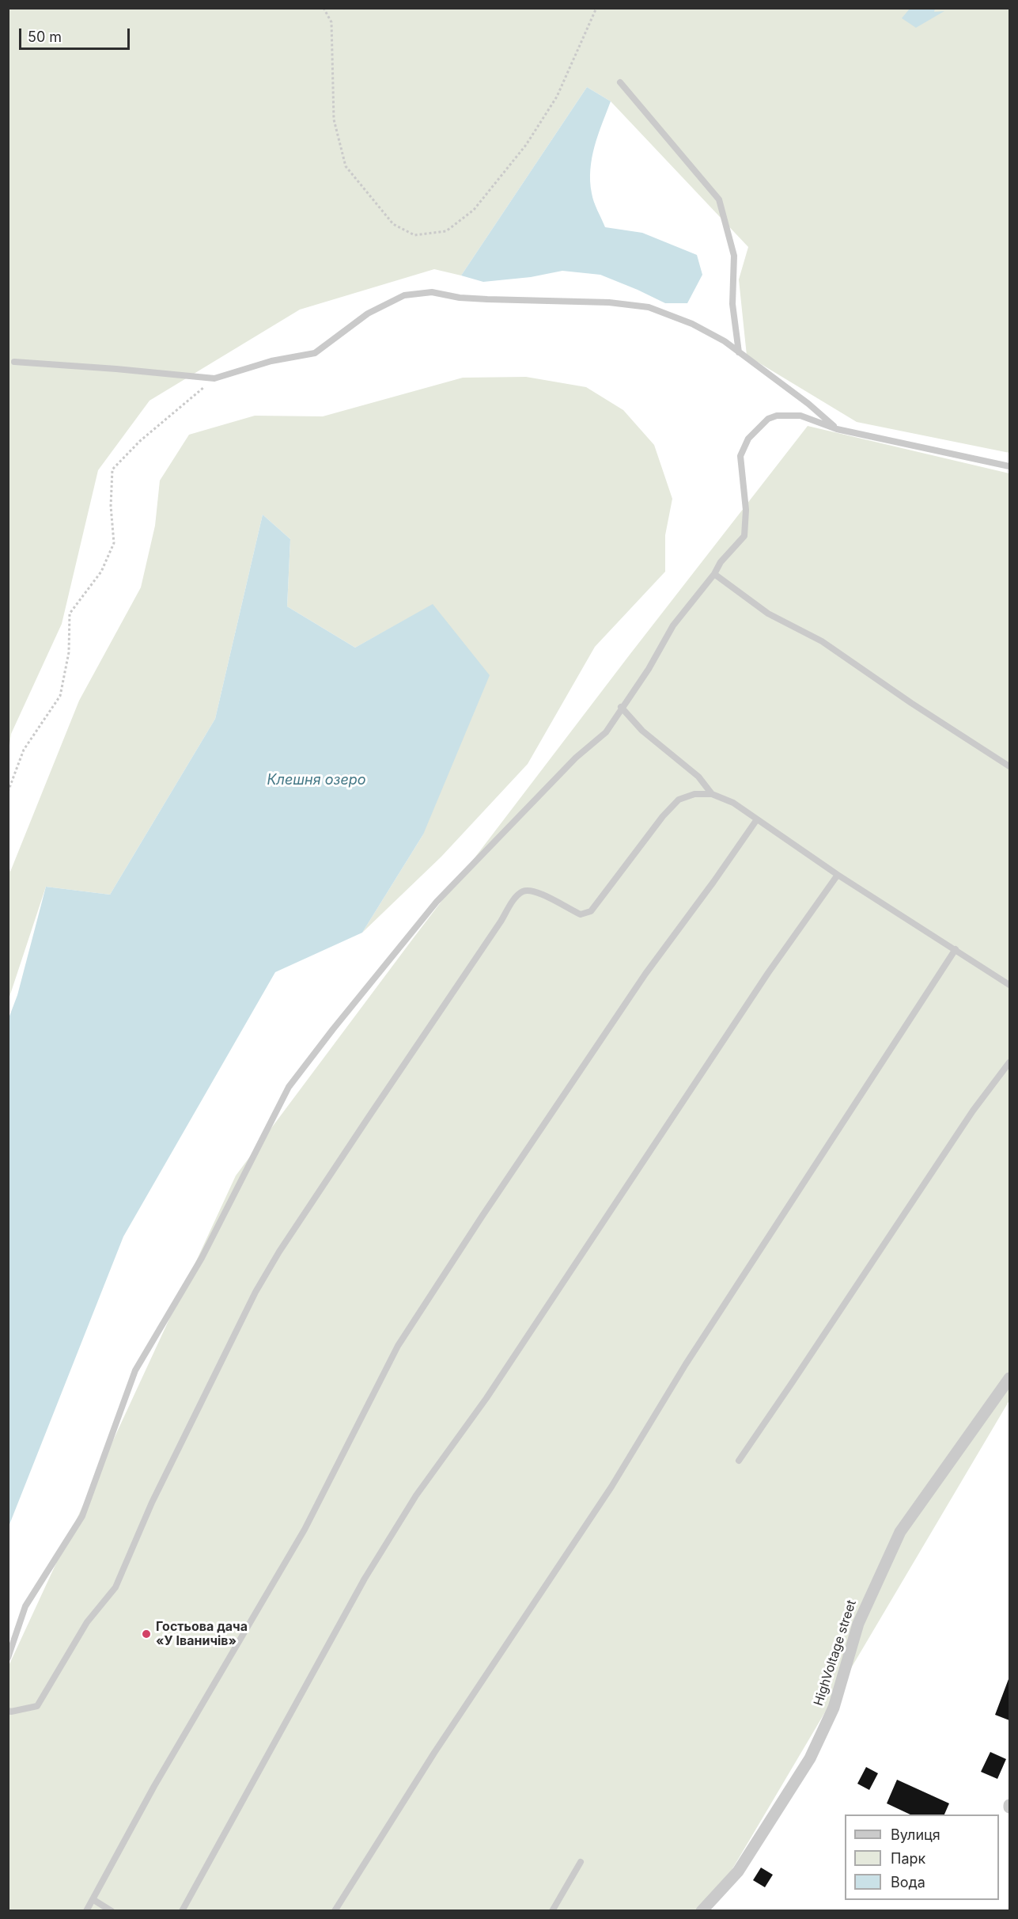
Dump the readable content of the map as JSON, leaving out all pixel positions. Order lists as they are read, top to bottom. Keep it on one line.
{"streets":{"street":["HighVoltage street"]},"water":["Клешня озеро"],"places":["Гостьова дача «У Іваничів»"],"legend":["Вулиця","Парк","Вода"],"scale_bar":"50 m"}
